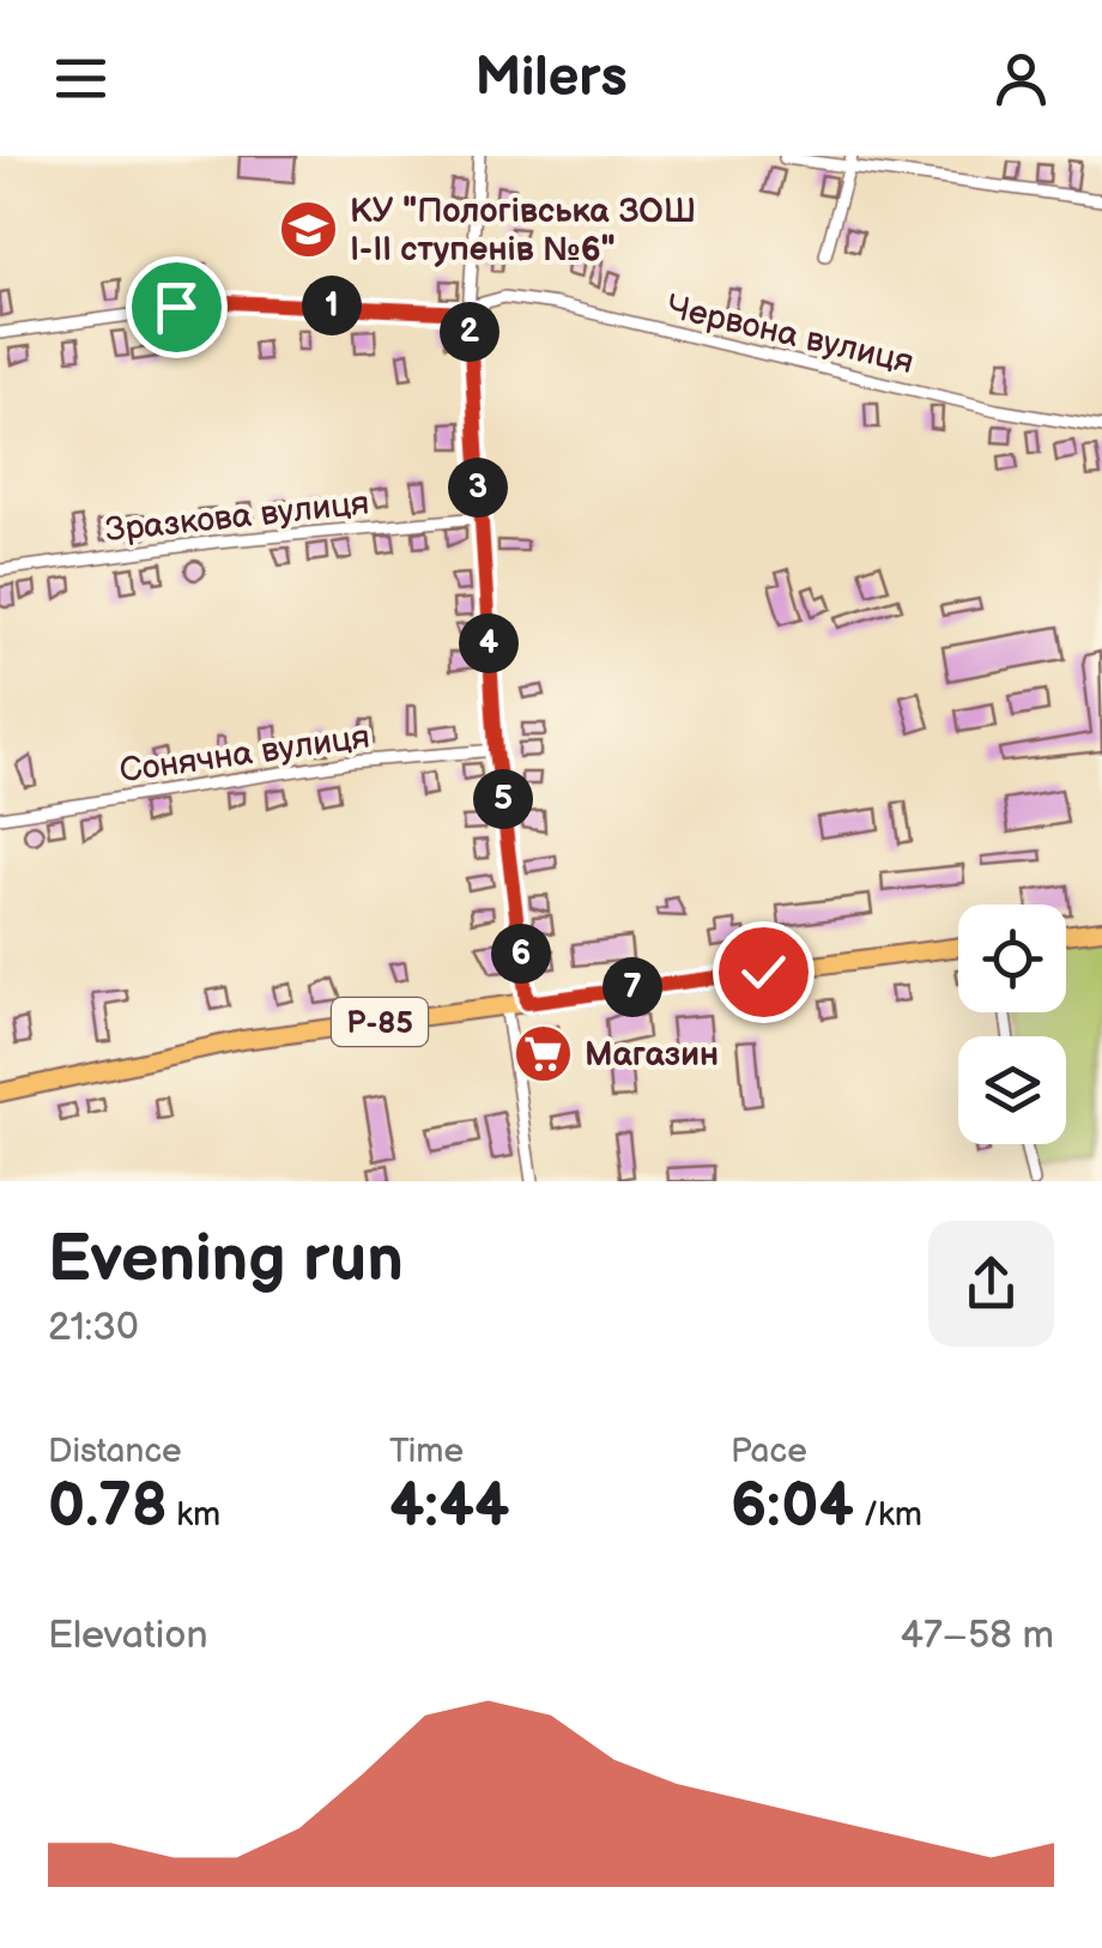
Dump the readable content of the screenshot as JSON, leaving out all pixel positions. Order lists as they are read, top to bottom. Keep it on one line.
{"streets":{"main road":["Р-85"],"street":["Червона вулиця","Зразкова вулиця","Сонячна вулиця"]},"places":{"school or university":["КУ \"Пологівська ЗОШ І-ІІ ступенів №6\""],"supermarket":["Магазин"]},"page":{"header":"Milers","pins":["1","2","3","4","5","6","7"],"heading":["Evening run","21:30"],"stats":[["Distance","0.78 km"],["Time","4:44"],["Pace","6:04 /km"]],"chart":["Elevation","47–58 m"]}}
